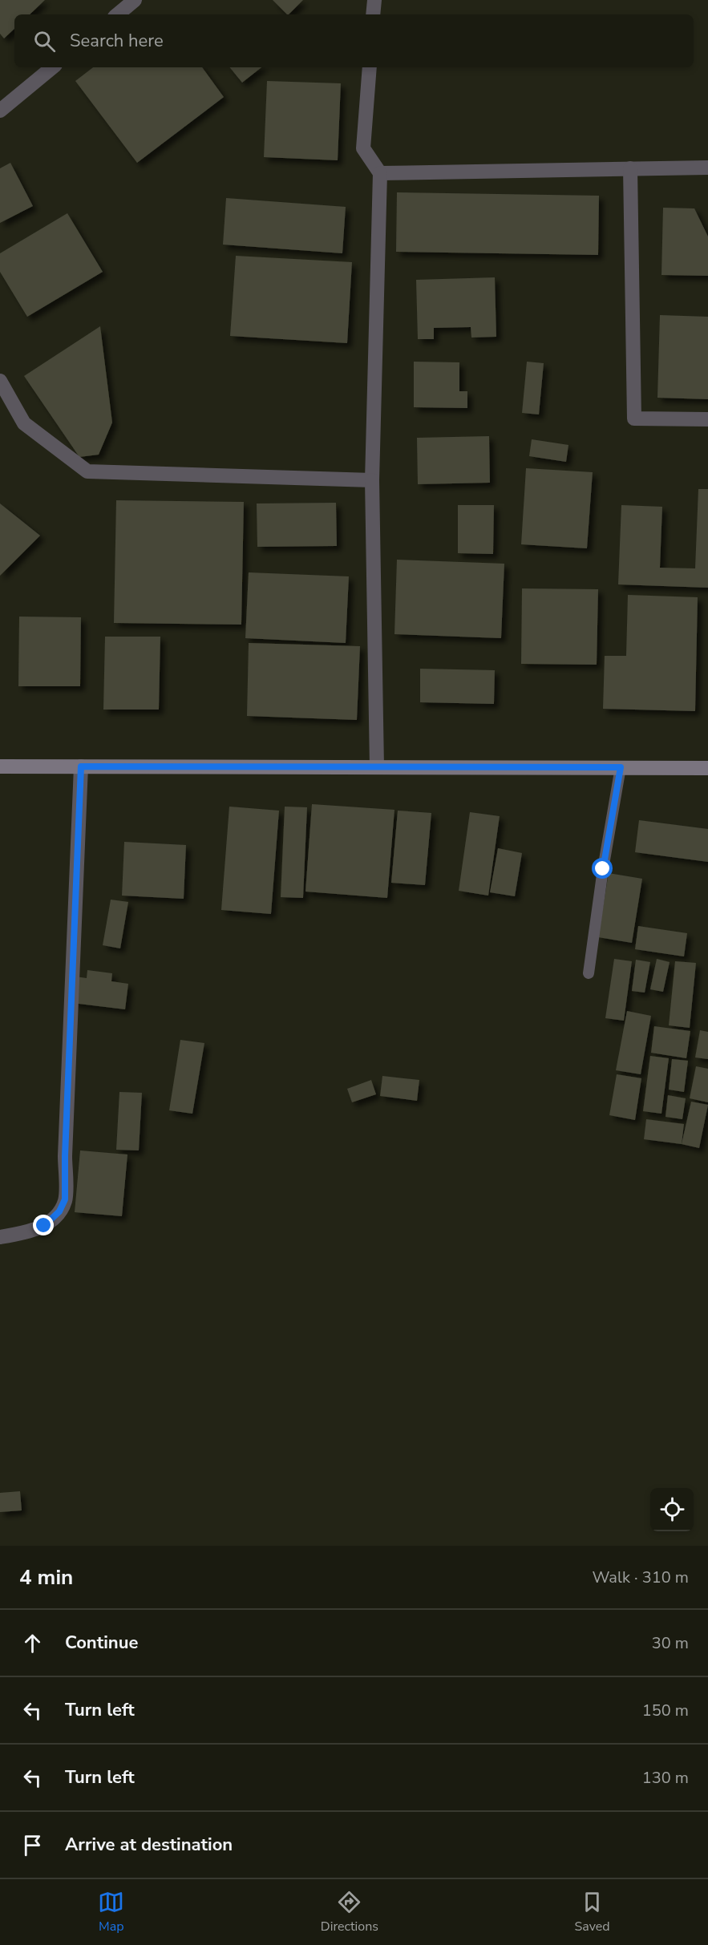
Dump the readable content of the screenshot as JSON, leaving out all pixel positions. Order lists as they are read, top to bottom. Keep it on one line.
{"page":{"search":"Search here","heading":["4 min","Walk · 310 m"],"list":[["Continue","30 m"],["Turn left","150 m"],["Turn left","130 m"],"Arrive at destination"],"nav":["Map","Directions","Saved"]}}
